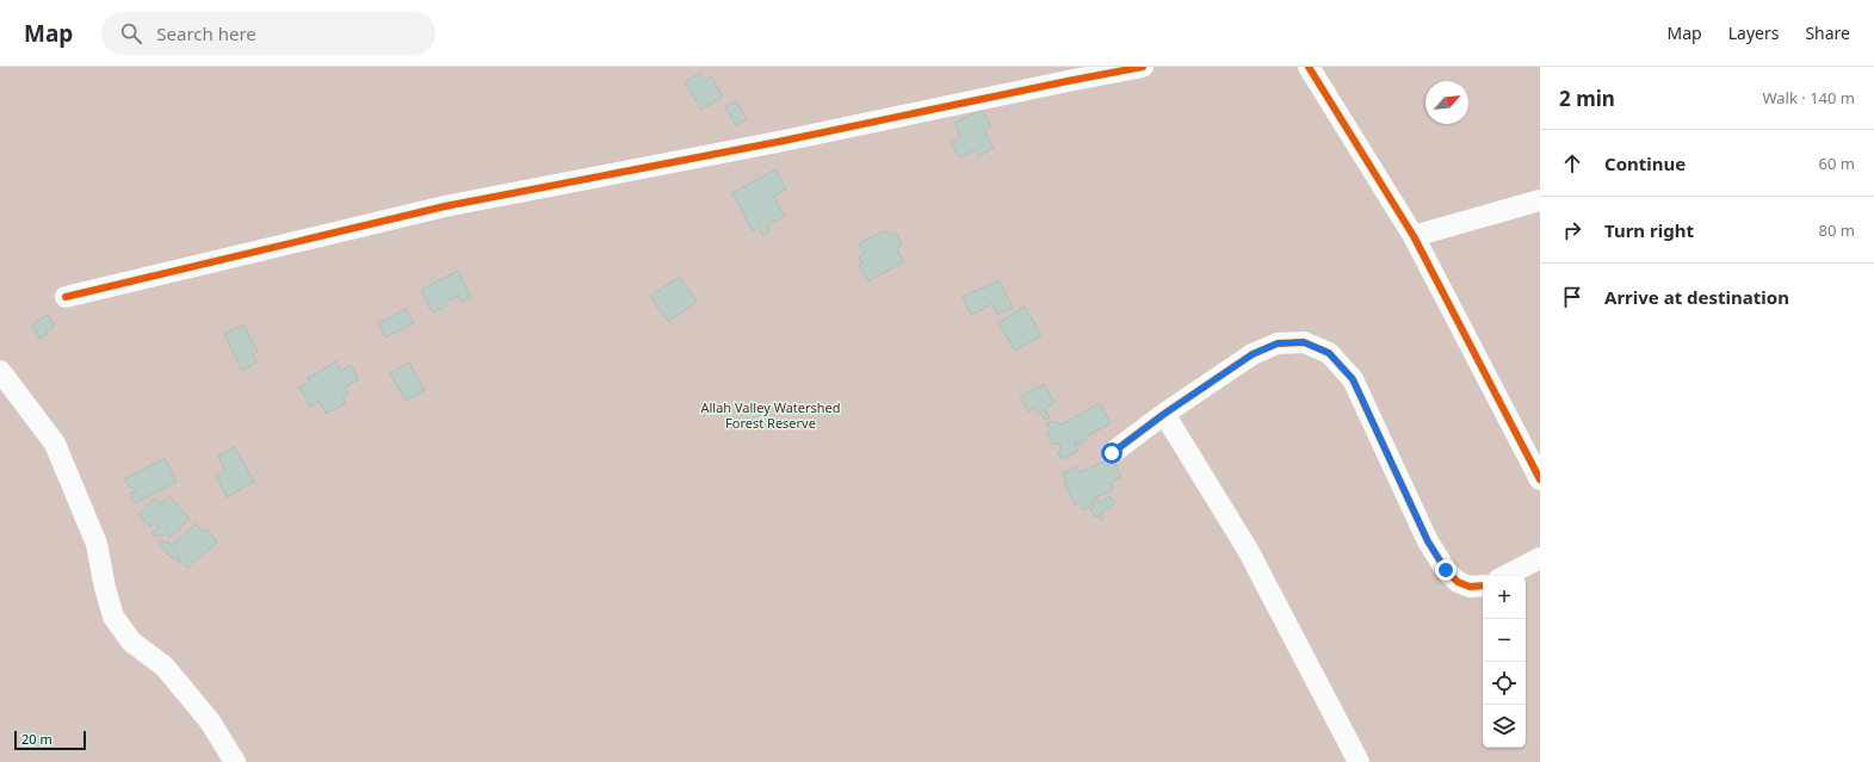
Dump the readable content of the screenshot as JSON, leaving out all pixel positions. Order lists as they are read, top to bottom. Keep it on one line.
{"parks":["Allah Valley Watershed Forest Reserve"],"scale_bar":"20 m","north":"top right","page":{"header":"Map","search":"Search here","nav":["Map","Layers","Share"],"heading":["2 min","Walk · 140 m"],"list":[["Continue","60 m"],["Turn right","80 m"],"Arrive at destination"],"map_buttons":["+","−"],"scale":"20 m"}}
